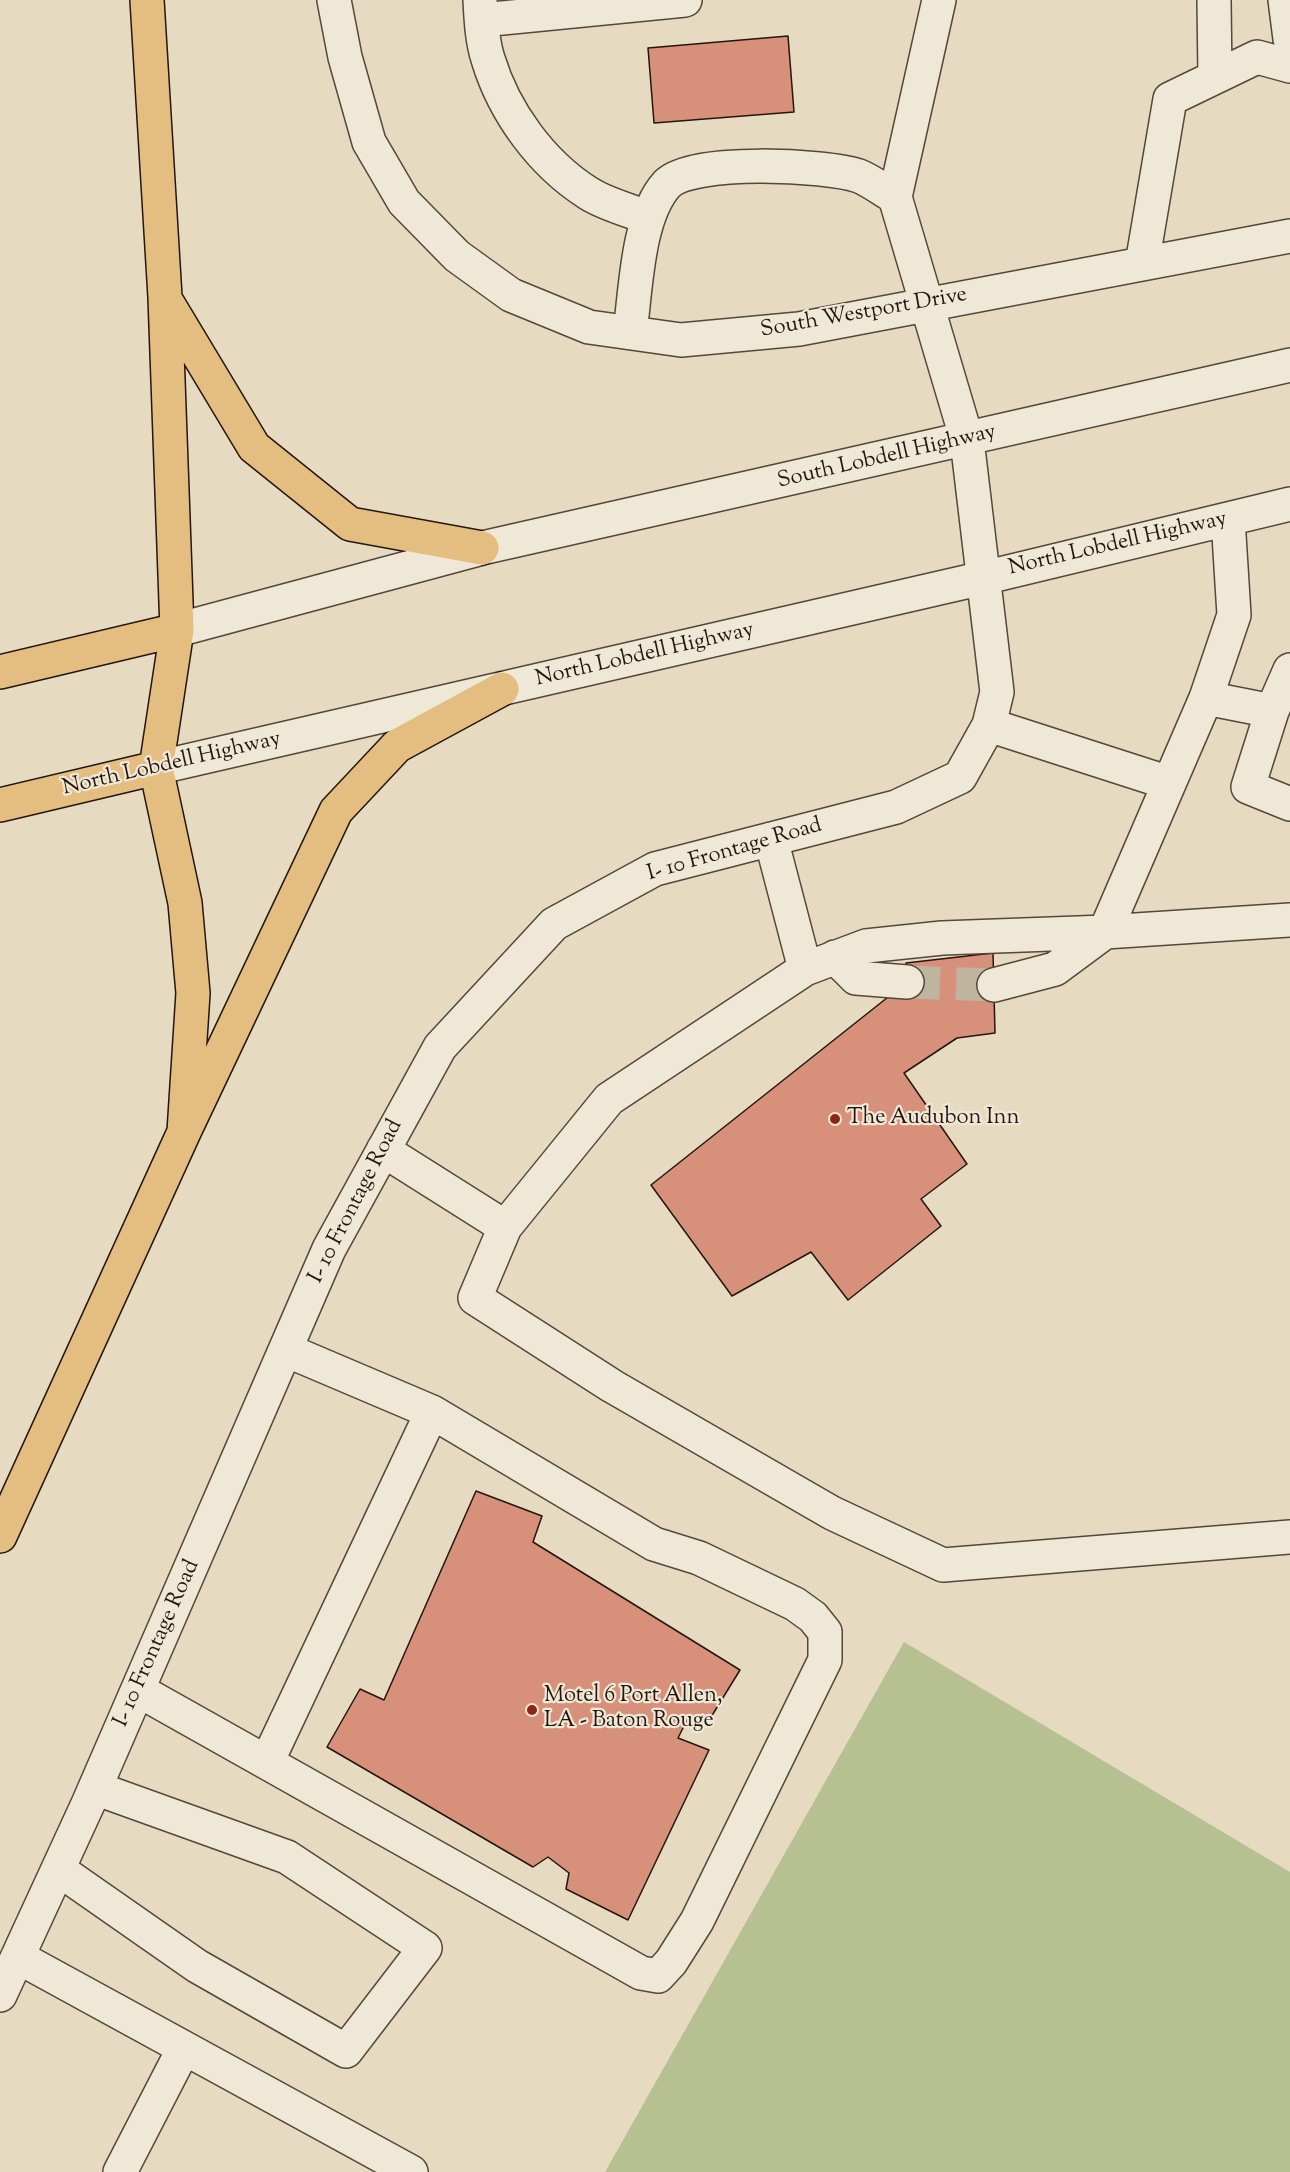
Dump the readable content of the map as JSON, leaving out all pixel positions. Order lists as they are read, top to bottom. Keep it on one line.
{"streets":{"highway":["North Lobdell Highway"],"street":["South Westport Drive","South Lobdell Highway","I- 10 Frontage Road"]},"crossings":[["North Lobdell Highway","I- 10 Frontage Road"]],"places":["The Audubon Inn","Motel 6 Port Allen, LA - Baton Rouge"]}
